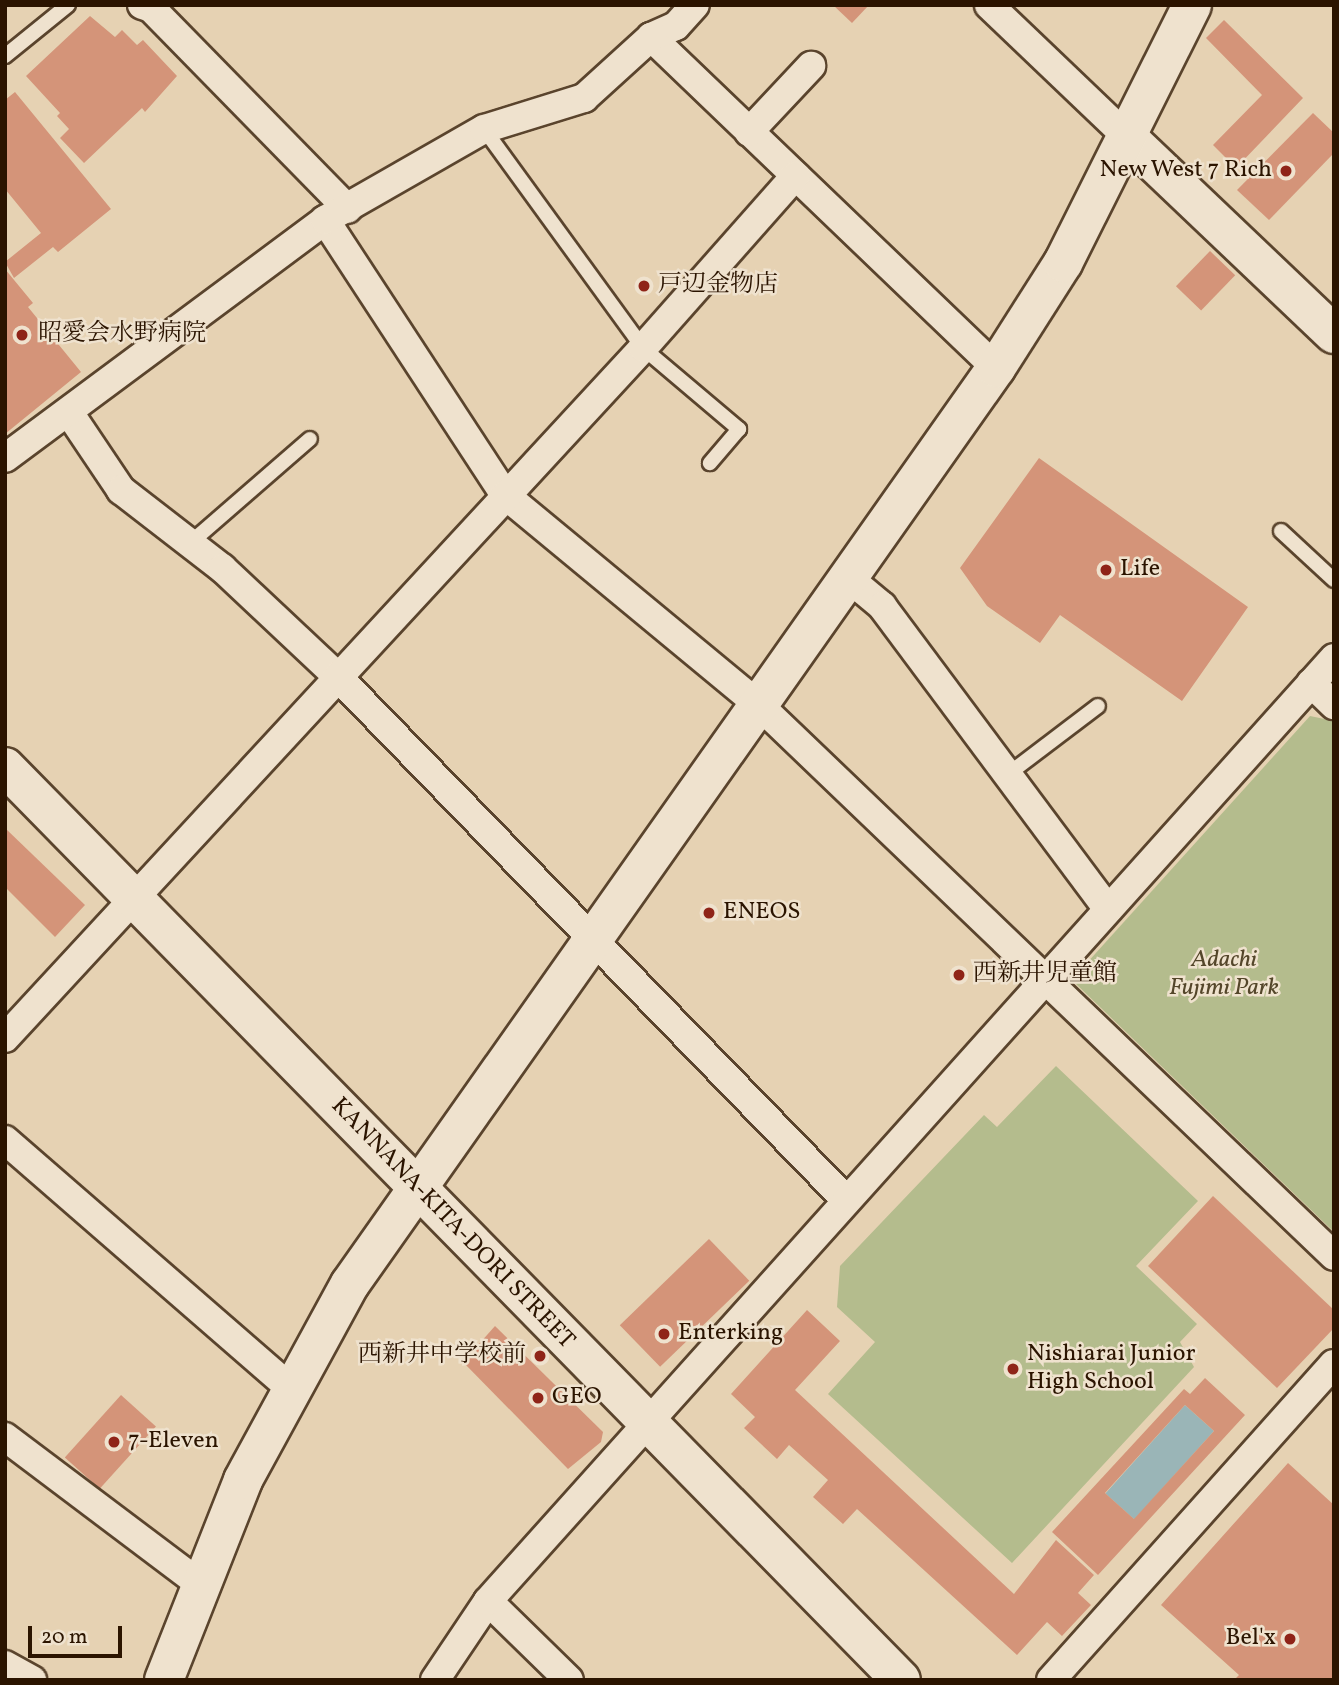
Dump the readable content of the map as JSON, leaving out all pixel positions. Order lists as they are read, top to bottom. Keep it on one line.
{"streets":{"street":["KANNANA-KITA-DORI STREET"]},"parks":["Adachi Fujimi Park"],"places":["New West 7 Rich","戸辺金物店","昭愛会水野病院","Life","ENEOS","西新井児童館","Enterking","西新井中学校前","Nishiarai Junior High School","GEO","7-Eleven","Bel'x"],"scale_bar":"20 m"}
